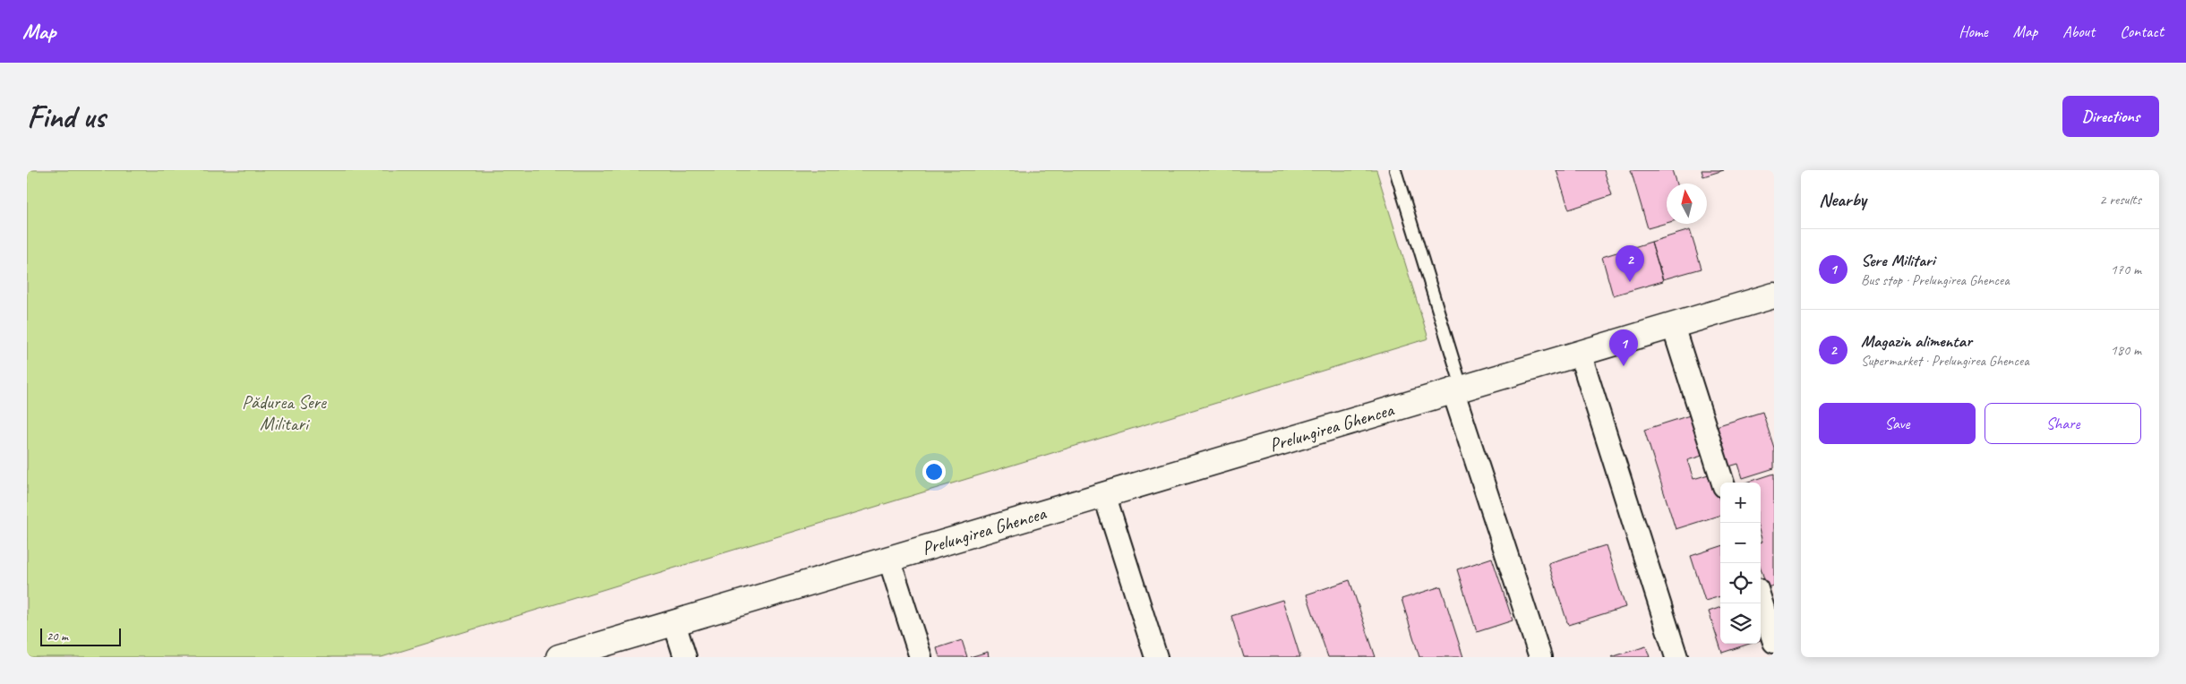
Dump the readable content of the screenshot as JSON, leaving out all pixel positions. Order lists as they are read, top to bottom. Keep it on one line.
{"streets":{"main road":["Prelungirea Ghencea"]},"parks":["Pădurea Sere Militari"],"scale_bar":"20 m","north":"top","page":{"header":"Map","nav":["Home","Map","About","Contact"],"buttons":["Directions",["Save","Share"]],"title":"Find us","heading":["Nearby","2 results"],"list":[{"mark":"1","name":"Sere Militari","note":"Bus stop · Prelungirea Ghencea","value":"170 m"},{"mark":"2","name":"Magazin alimentar","note":"Supermarket · Prelungirea Ghencea","value":"180 m"}],"pins":["2","1"],"map_buttons":["+","−"],"scale":"20 m"}}
